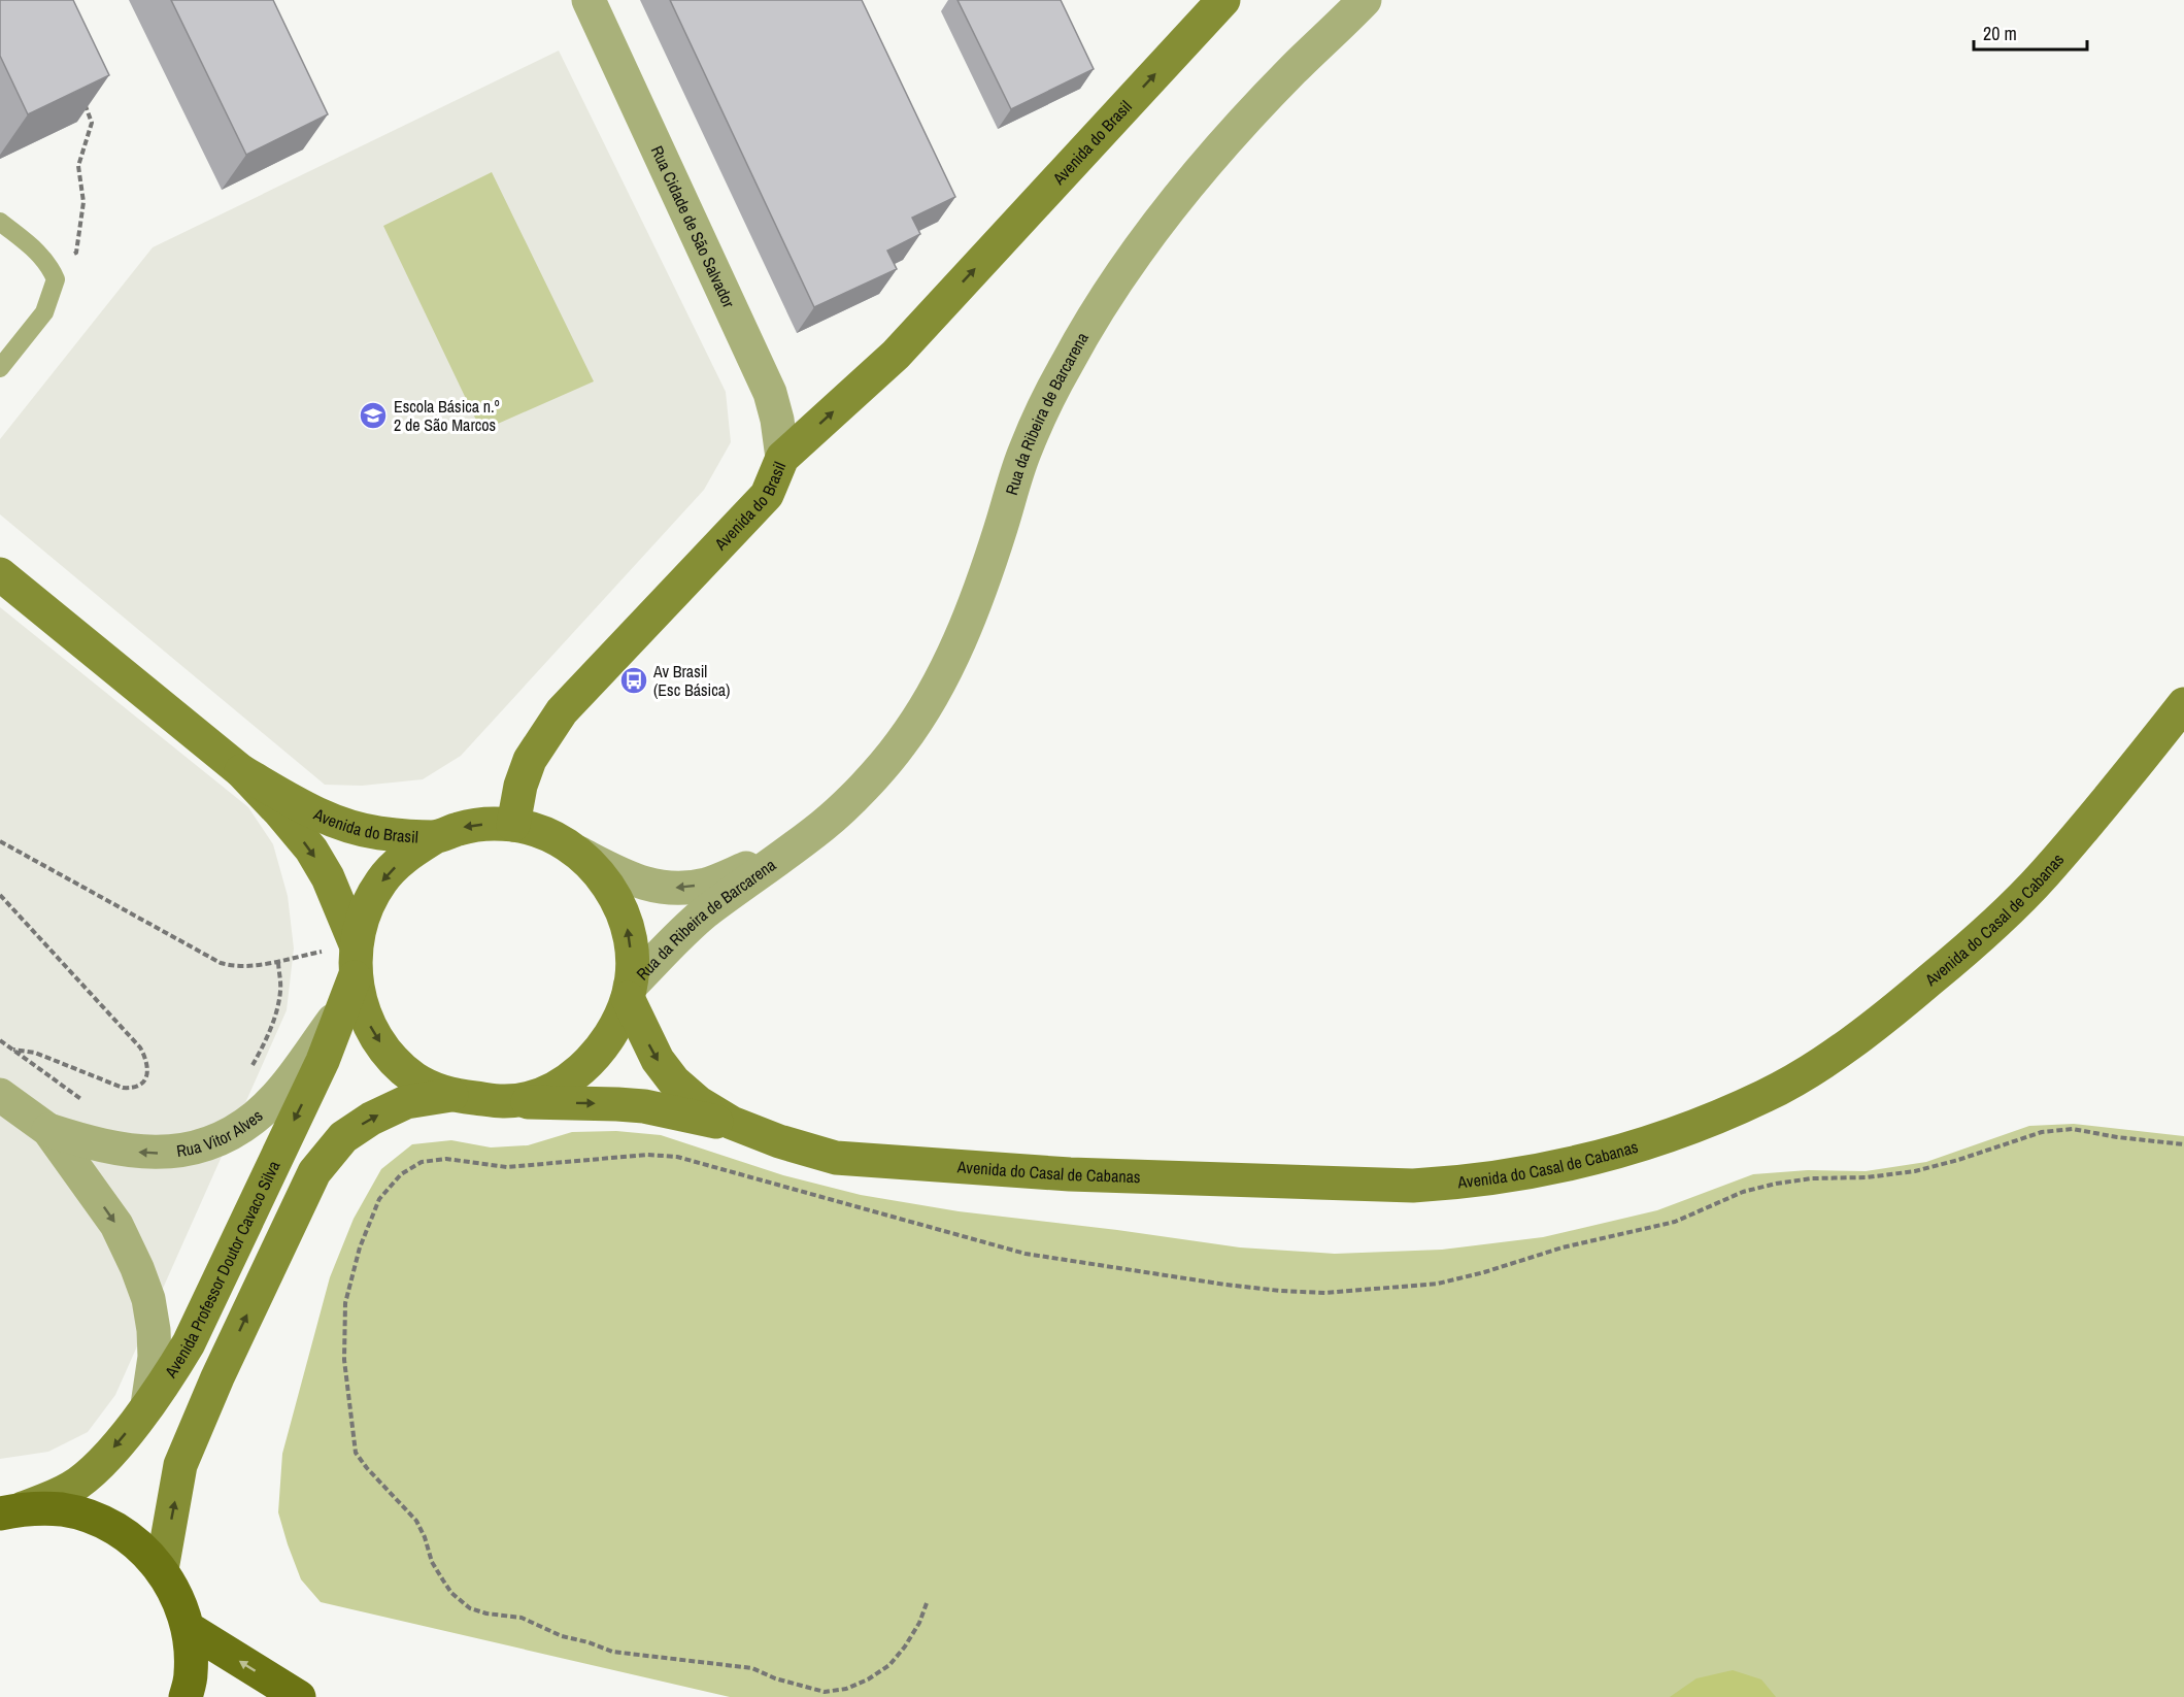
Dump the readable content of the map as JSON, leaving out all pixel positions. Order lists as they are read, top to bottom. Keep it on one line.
{"streets":{"street":["Avenida do Brasil","Rua Cidade de São Salvador","Rua da Ribeira de Barcarena","Avenida do Casal de Cabanas","Rua Vitor Alves","Avenida Professor Doutor Cavaco Silva"]},"crossings":[["Avenida do Brasil","Rua Cidade de São Salvador"],["Rua da Ribeira de Barcarena","Avenida do Casal de Cabanas"],["Rua Vitor Alves","Avenida Professor Doutor Cavaco Silva"]],"places":{"school or university":["Escola Básica n.º 2 de São Marcos"],"bus stop":["Av Brasil (Esc Básica)"]},"scale_bar":"20 m"}
